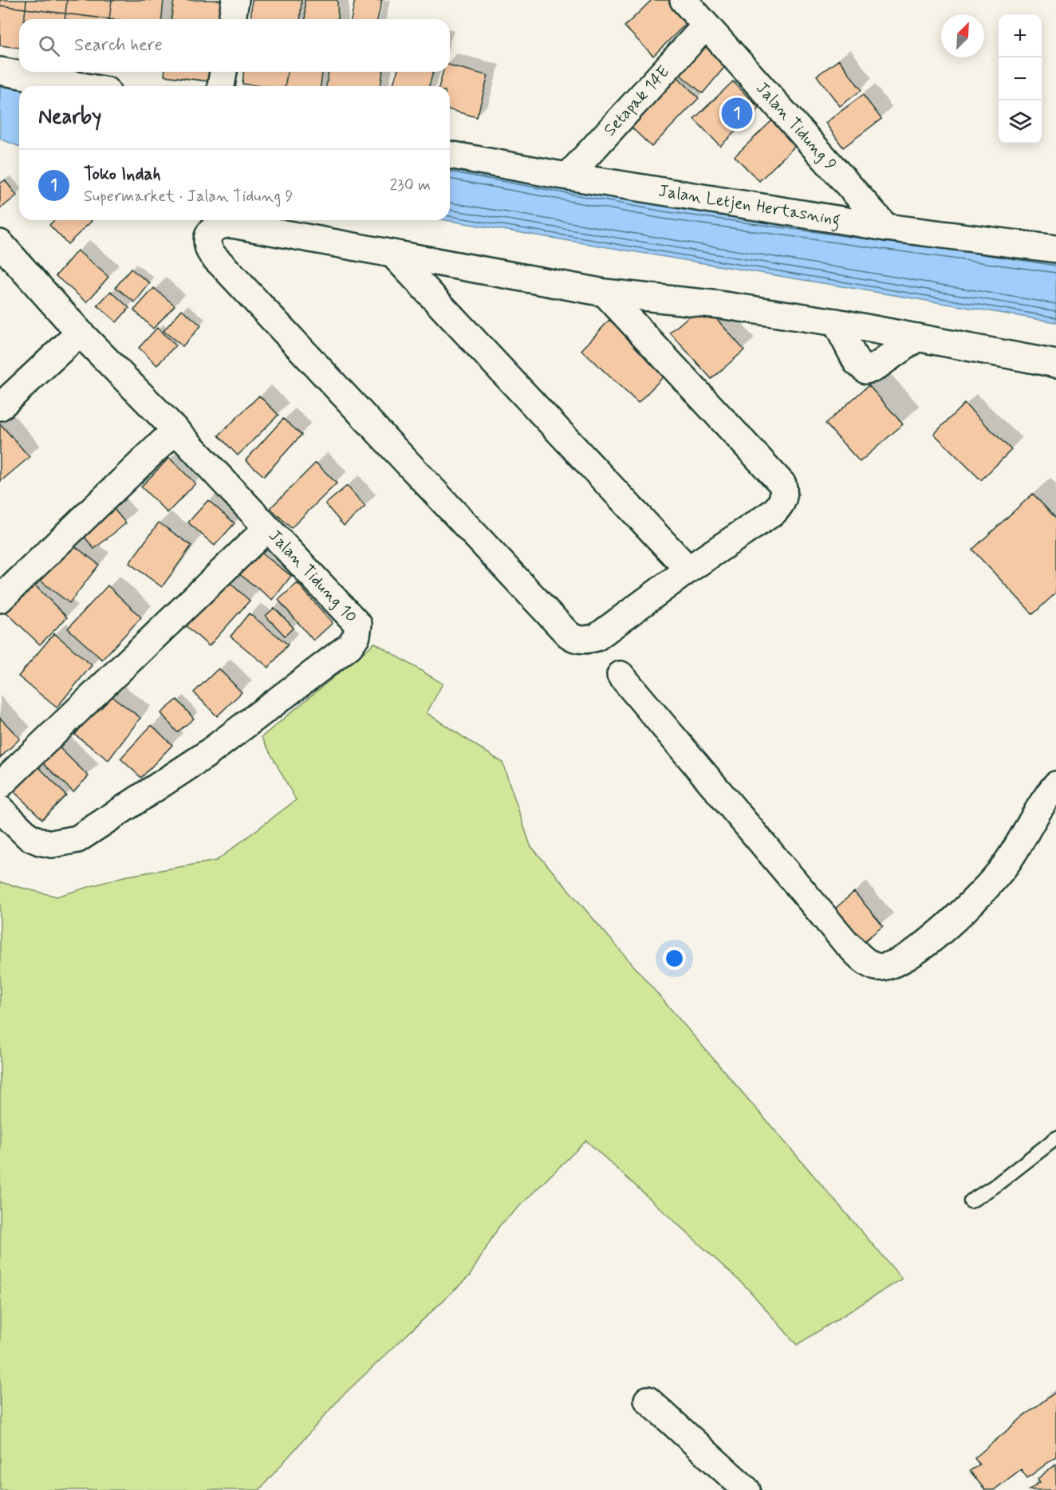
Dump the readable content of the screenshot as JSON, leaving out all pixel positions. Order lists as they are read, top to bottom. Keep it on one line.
{"streets":{"street":["Setapak 14E","Jalan Tidung 9","Jalan Letjen Hertasning","Jalan Tidung 10"]},"crossings":[["Setapak 14E","Jalan Tidung 9"],["Setapak 14E","Jalan Letjen Hertasning"],["Jalan Tidung 9","Jalan Letjen Hertasning"]],"north":"top right","page":{"map_buttons":["+","−"],"search":"Search here","heading":"Nearby","pins":"1","list":[{"mark":"1","name":"Toko Indah","note":"Supermarket · Jalan Tidung 9","value":"230 m"}]}}
